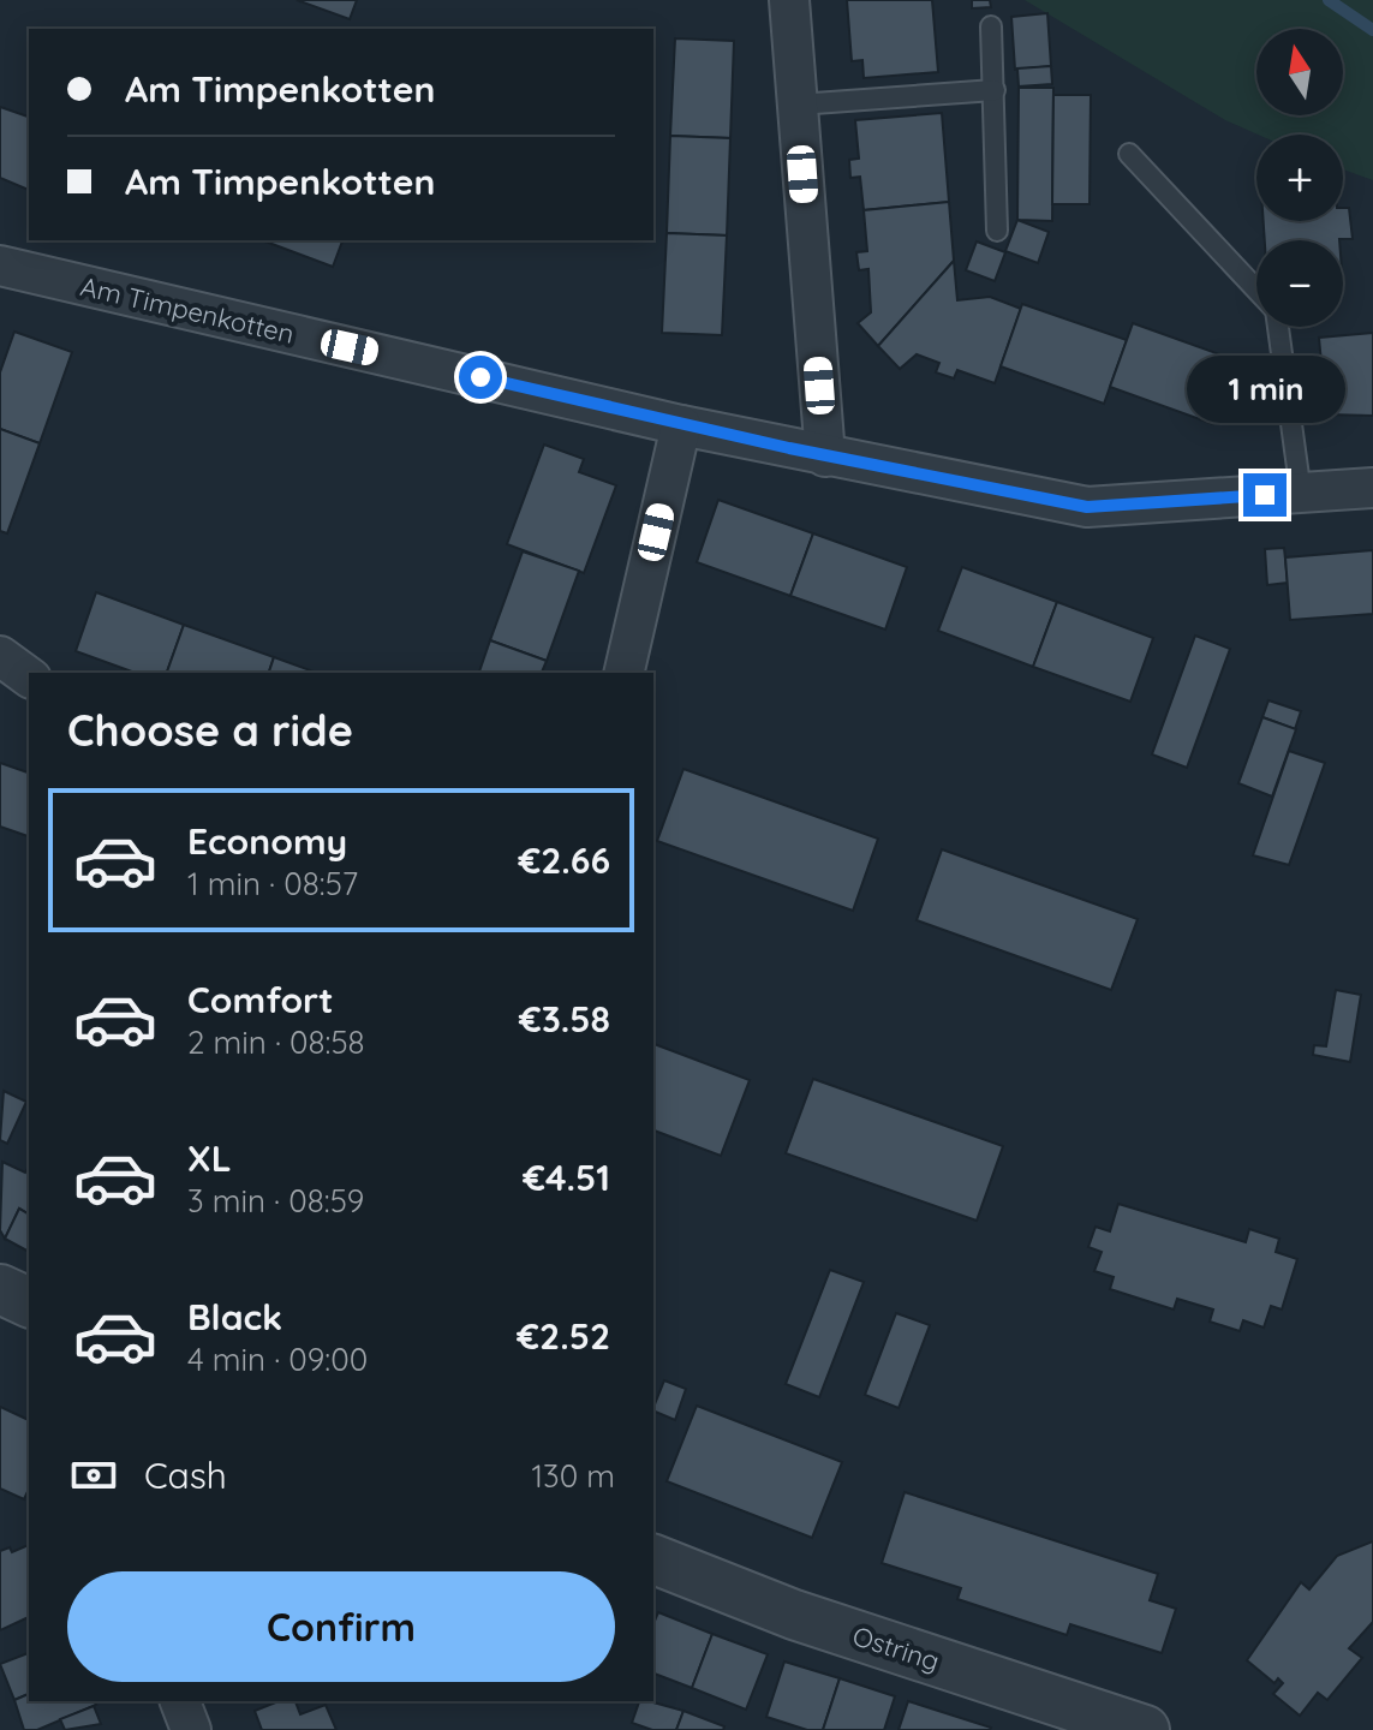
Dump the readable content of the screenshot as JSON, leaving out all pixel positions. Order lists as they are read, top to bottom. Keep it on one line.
{"streets":{"street":["Am Timpenkotten","Ostring"]},"north":"top","page":{"map_buttons":["+","−"],"banner":["Am Timpenkotten","Am Timpenkotten"],"bubble":"1 min","heading":"Choose a ride","list":[{"name":"Economy","note":"1 min · 08:57","value":"€2.66"},{"name":"Comfort","note":"2 min · 08:58","value":"€3.58"},{"name":"XL","note":"3 min · 08:59","value":"€4.51"},{"name":"Black","note":"4 min · 09:00","value":"€2.52"}],"pay":["Cash","130 m"],"buttons":"Confirm"}}
